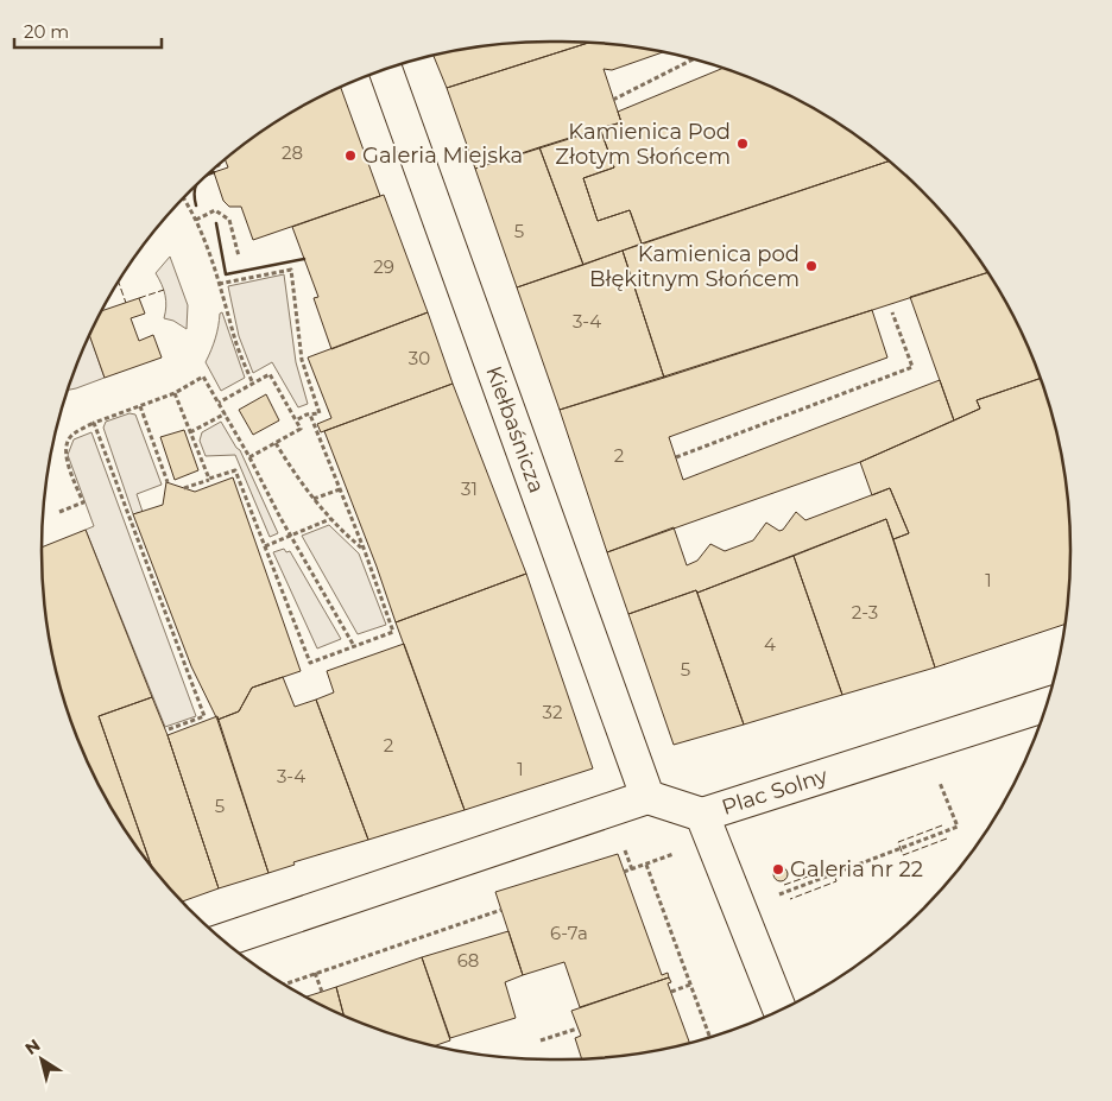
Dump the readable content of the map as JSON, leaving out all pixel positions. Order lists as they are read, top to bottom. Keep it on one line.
{"streets":{"street":["Kiełbaśnicza","Plac Solny"]},"places":["Kamienica Pod Złotym Słońcem","Galeria Miejska","Kamienica pod Błękitnym Słońcem","Galeria nr 22"],"house_numbers":["28","5","29","3-4","30","2","31","1","2-3","4","5","32","2","1","3-4","5","6-7a","68"],"scale_bar":"20 m","north":"top left"}
